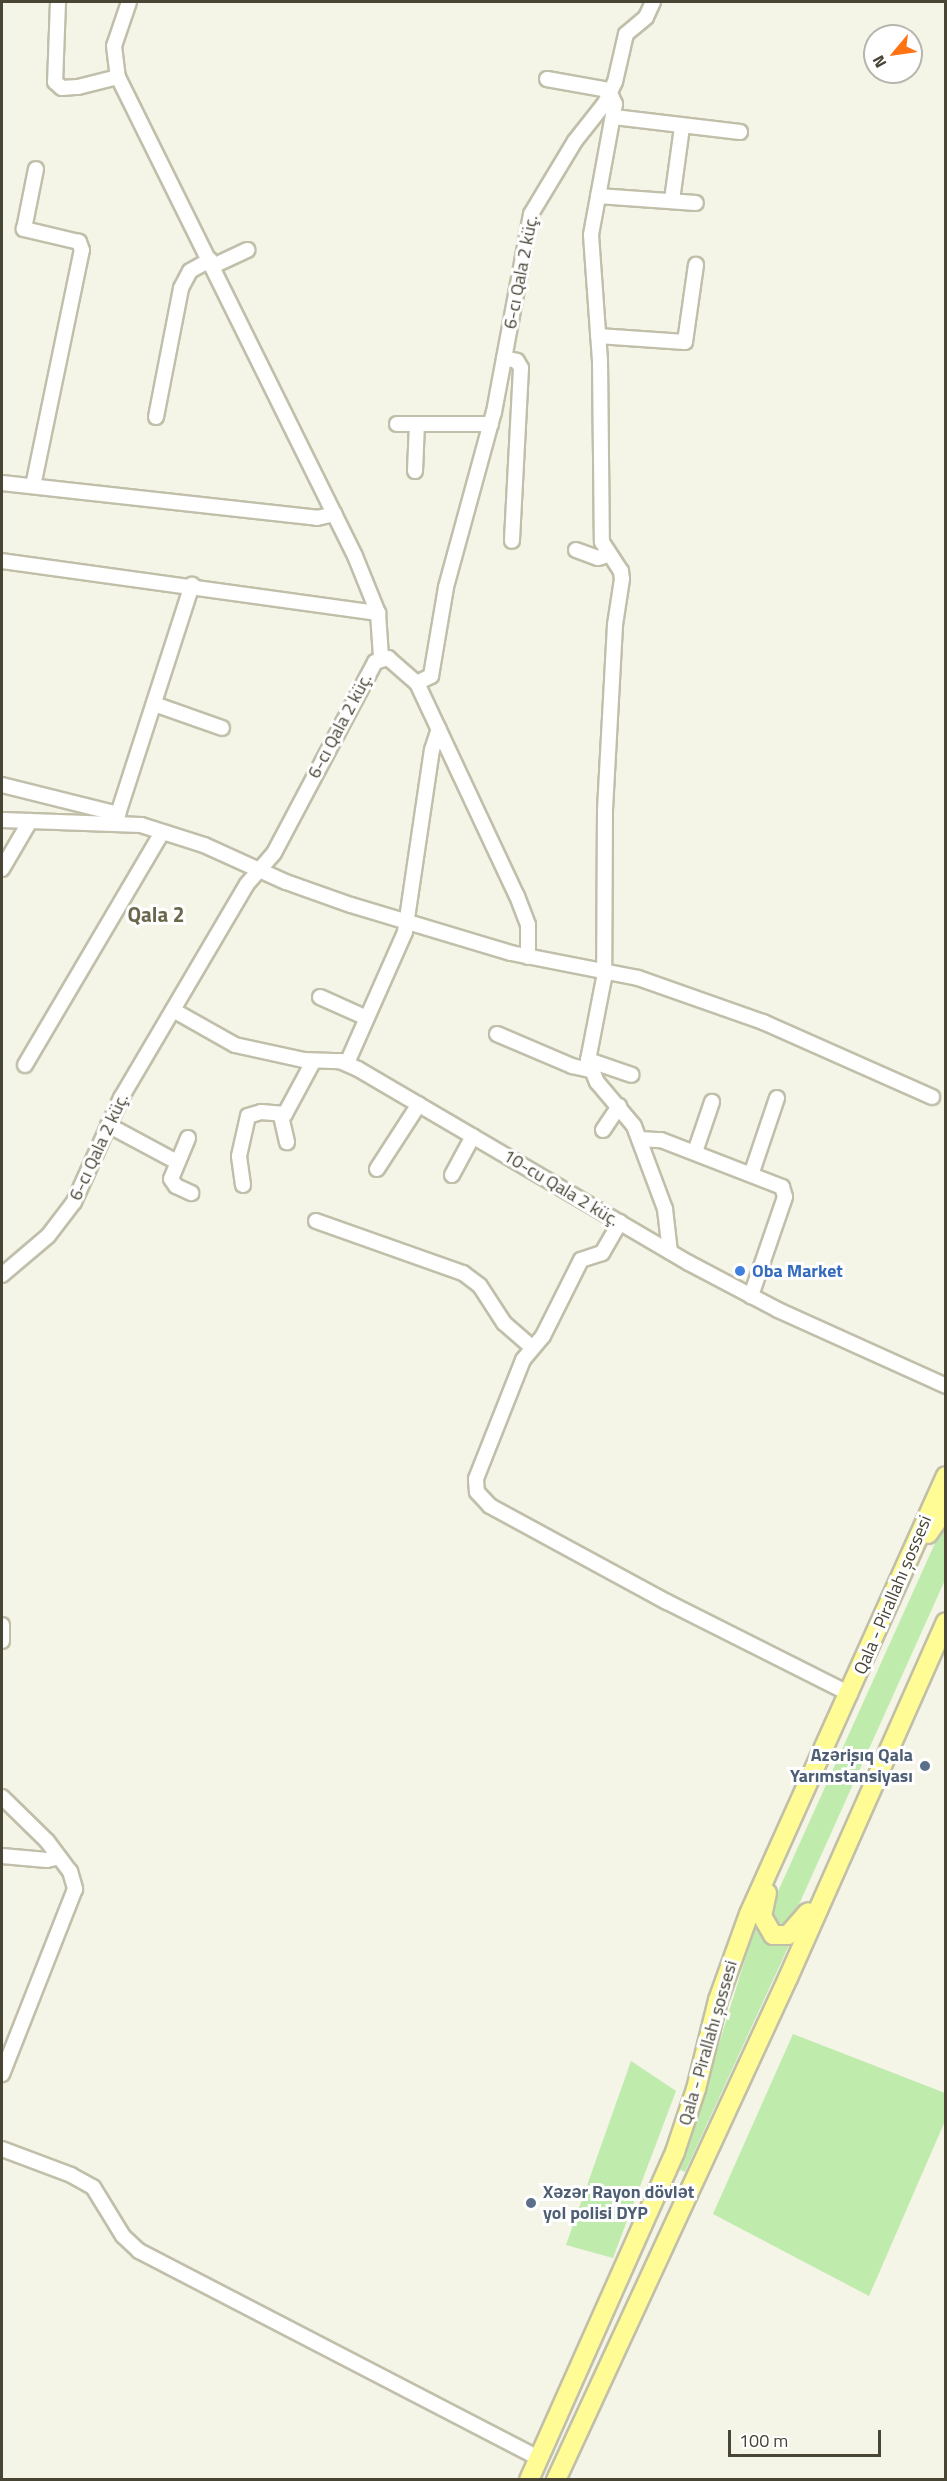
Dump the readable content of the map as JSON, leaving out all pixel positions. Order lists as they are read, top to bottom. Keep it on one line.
{"streets":{"main road":["Qala - Pirallahı şossesi"],"street":["6-cı Qala 2 küç.","10-cu Qala 2 küç."]},"crossings":[["6-cı Qala 2 küç.","10-cu Qala 2 küç."]],"districts":["Qala 2"],"places":["Oba Market","Azərişıq Qala Yarımstansiyası","Xəzər Rayon dövlət yol polisi DYP"],"scale_bar":"100 m","north":"bottom left"}
